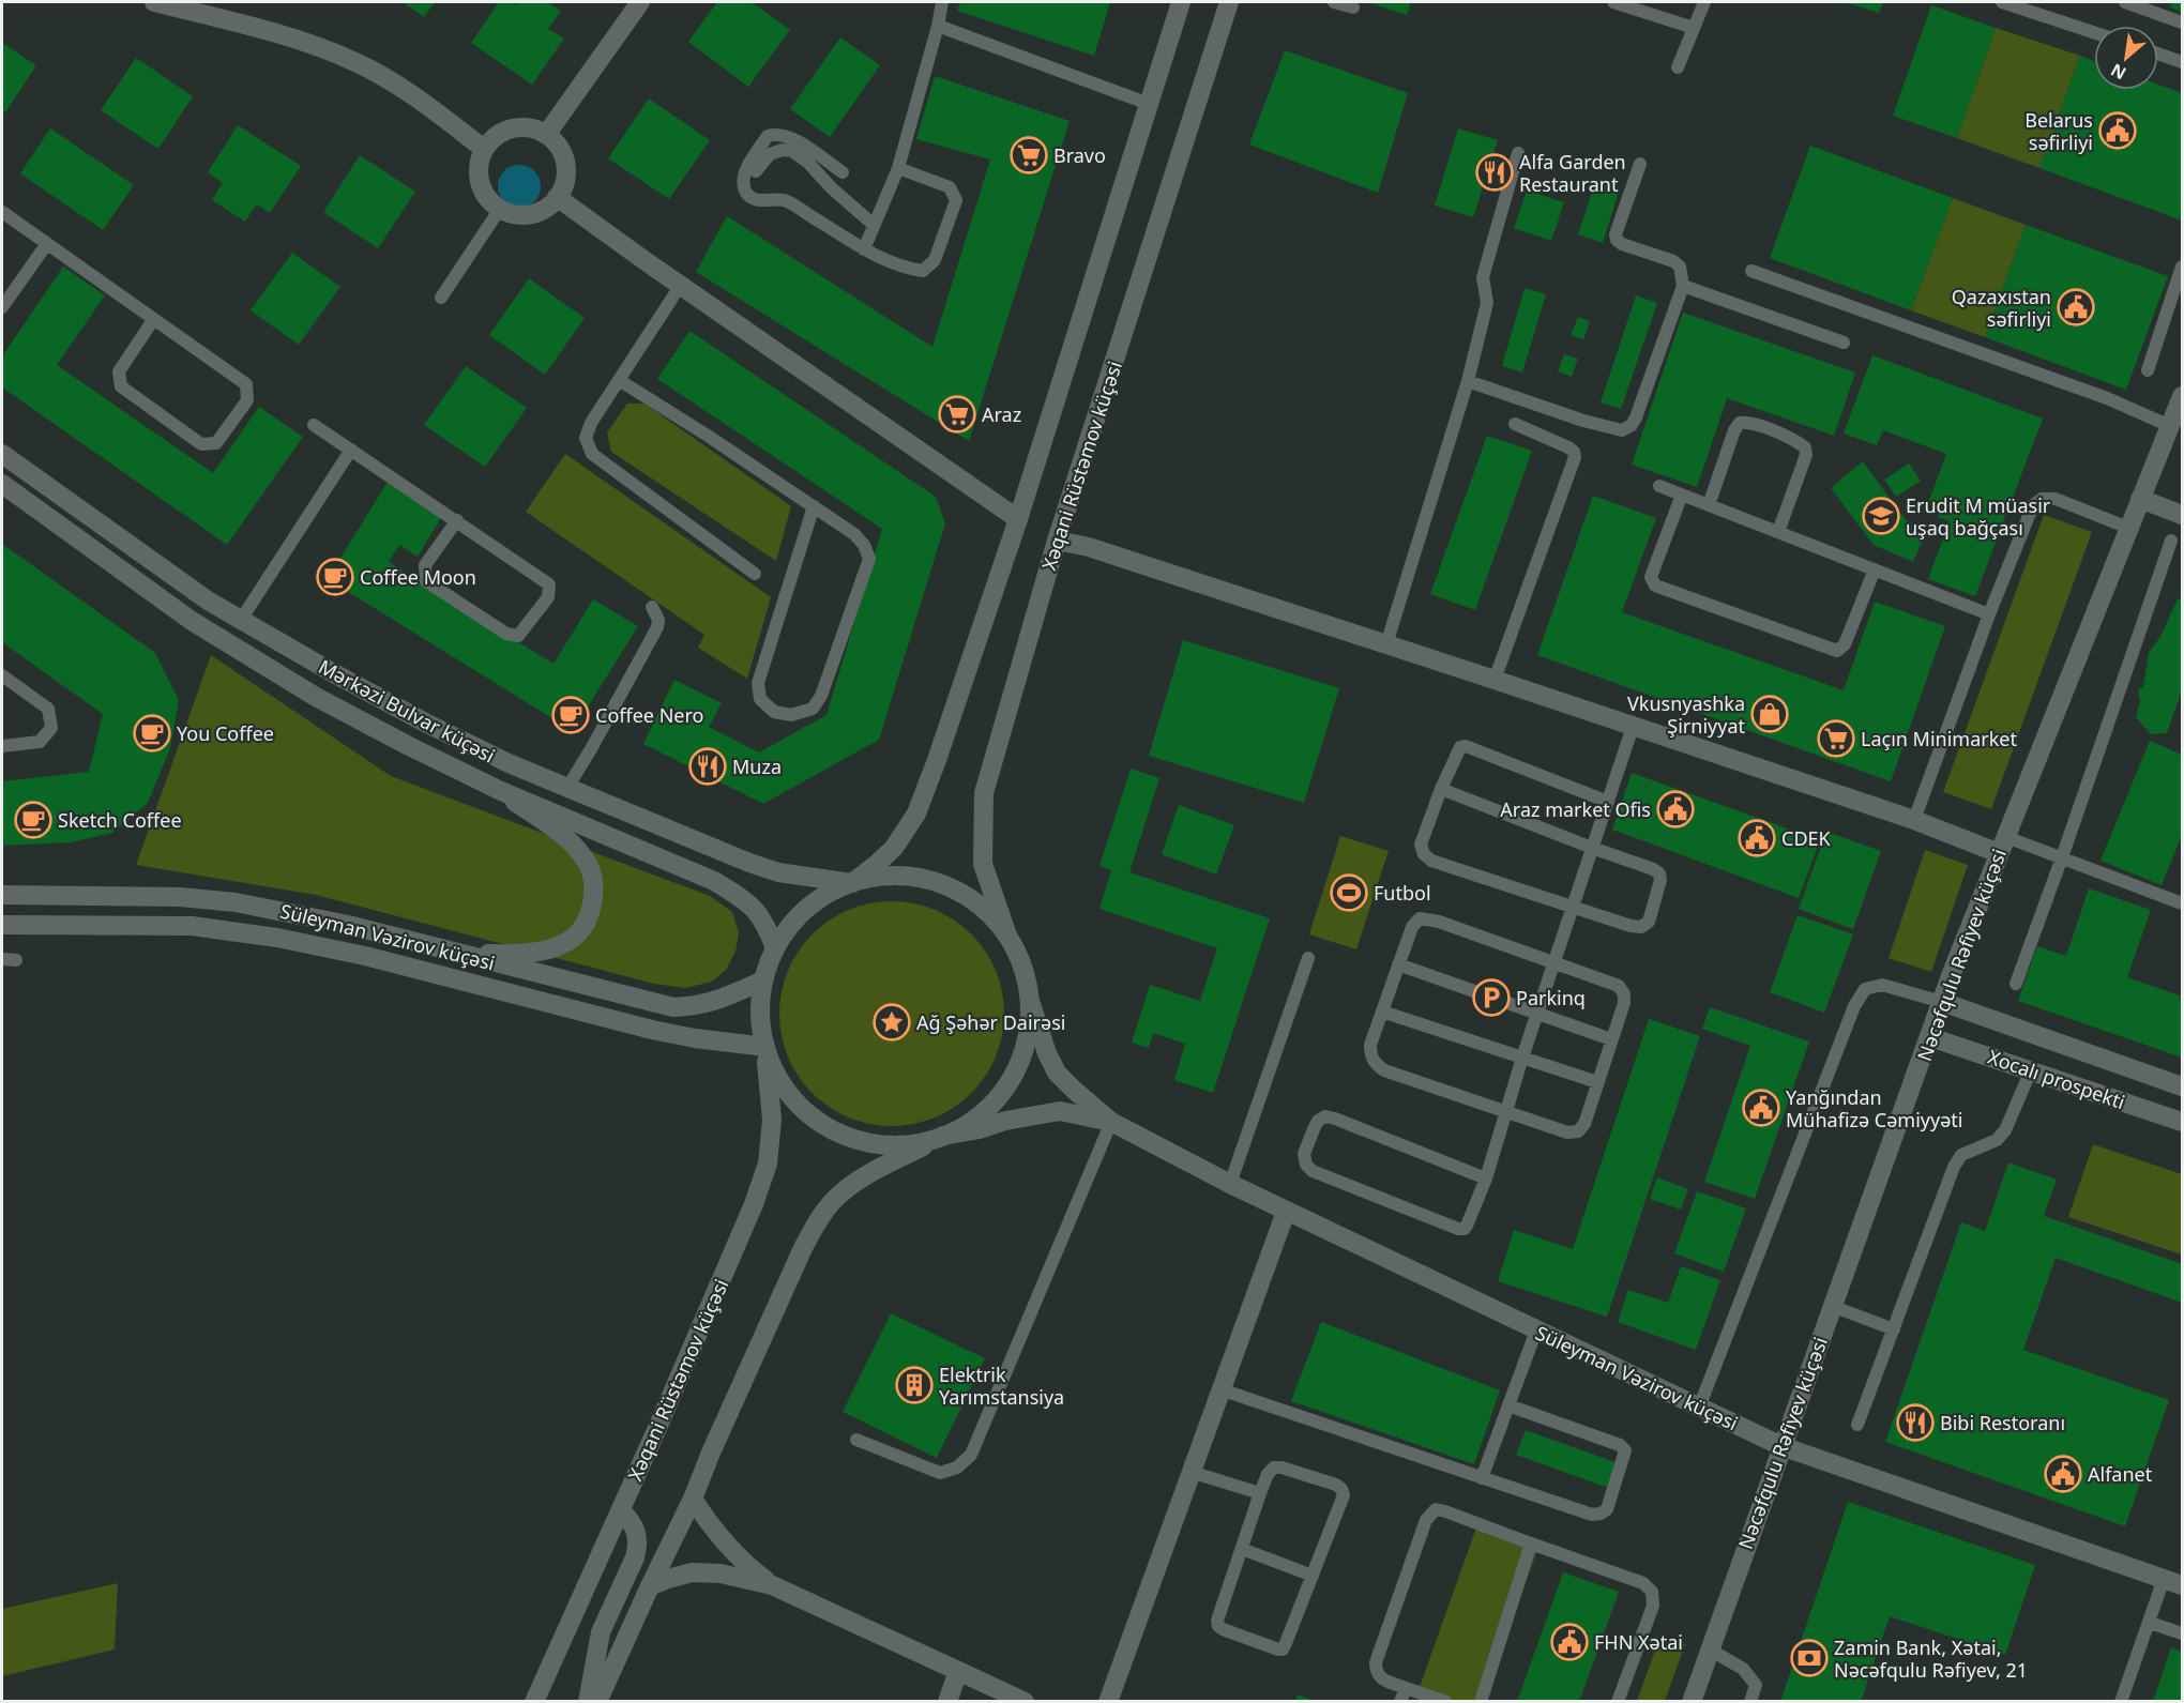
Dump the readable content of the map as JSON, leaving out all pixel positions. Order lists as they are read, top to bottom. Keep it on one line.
{"streets":{"street":["Xəqani Rüstəmov küçəsi","Mərkəzi Bulvar küçəsi","Süleyman Vəzirov küçəsi","Nəcəfqulu Rəfiyev küçəsi","Xocalı prospekti"]},"crossings":[["Xəqani Rüstəmov küçəsi","Süleyman Vəzirov küçəsi"],["Süleyman Vəzirov küçəsi","Nəcəfqulu Rəfiyev küçəsi"],["Nəcəfqulu Rəfiyev küçəsi","Xocalı prospekti"]],"places":{"public building":["Belarus səfirliyi","Qazaxıstan səfirliyi","Araz market Ofis","CDEK","Yanğından Mühafizə Cəmiyyəti","Alfanet","FHN Xətai"],"supermarket":["Bravo","Araz","Laçın Minimarket"],"restaurant":["Alfa Garden Restaurant","Muza","‌Bibi Restoranı"],"school or university":["Erudit M müasir uşaq bağçası"],"cafe":["Coffee Moon","Coffee Nero","You Coffee","Sketch Coffee"],"shop":["Vkusnyashka Şirniyyat"],"sports":["Futbol"],"parking":["Parkinq"],"place":["Ağ Şəhər Dairəsi"],"building":["Elektrik Yarımstansiya"],"bank":["Zamin Bank, Xətai, Nəcəfqulu Rəfiyev, 21"]},"north":"bottom left"}
